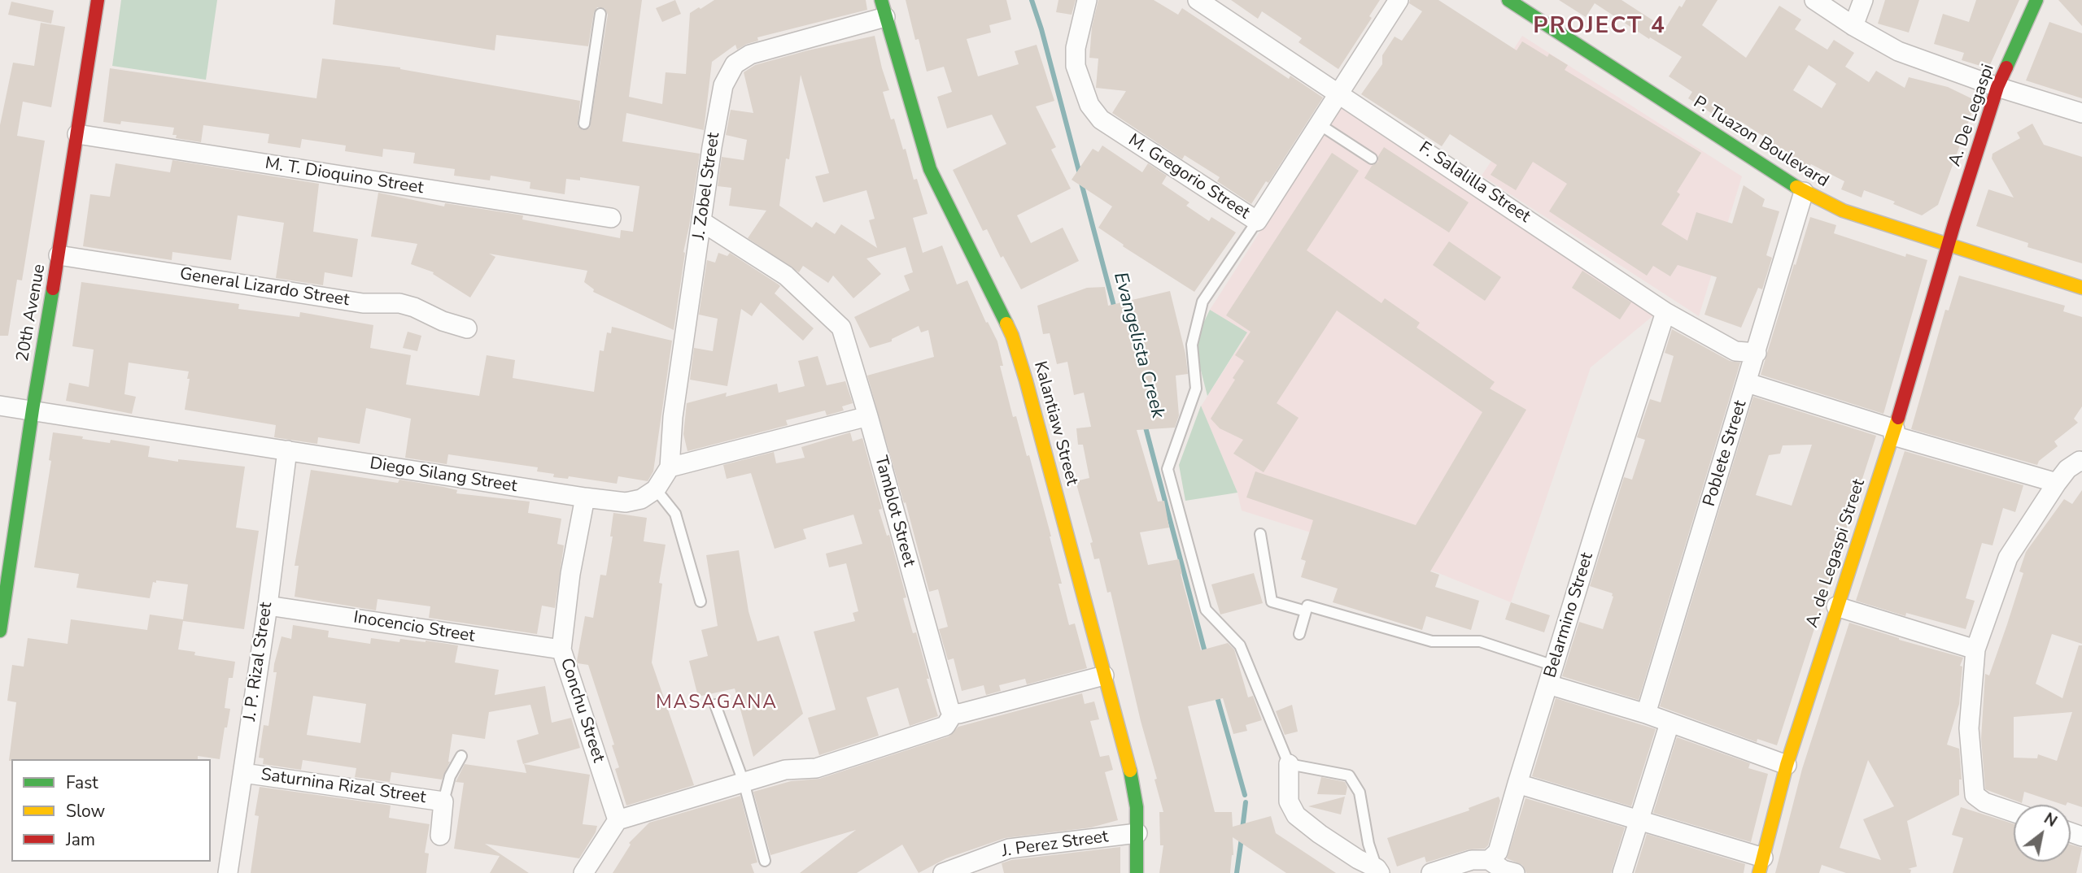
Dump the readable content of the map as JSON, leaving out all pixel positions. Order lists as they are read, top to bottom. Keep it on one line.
{"streets":{"street":["A. De Legaspi","P. Tuazon Boulevard","M. T. Dioquino Street","M. Gregorio Street","F. Salalilla Street","J. Zobel Street","General Lizardo Street","20th Avenue","Kalantiaw Street","Poblete Street","Diego Silang Street","Tamblot Street","A. de Legaspi Street","Belarmino Street","Inocencio Street","J. P. Rizal Street","Conchu Street","Saturnina Rizal Street","J. Perez Street"]},"crossings":[["A. De Legaspi","P. Tuazon Boulevard"],["A. De Legaspi","A. de Legaspi Street"],["P. Tuazon Boulevard","Poblete Street"],["P. Tuazon Boulevard","A. de Legaspi Street"],["M. T. Dioquino Street","20th Avenue"],["M. Gregorio Street","F. Salalilla Street"],["F. Salalilla Street","Poblete Street"],["F. Salalilla Street","Belarmino Street"],["J. Zobel Street","Kalantiaw Street"],["J. Zobel Street","Diego Silang Street"],["J. Zobel Street","Tamblot Street"],["General Lizardo Street","20th Avenue"],["20th Avenue","Diego Silang Street"],["Kalantiaw Street","J. Perez Street"],["Diego Silang Street","J. P. Rizal Street"],["Diego Silang Street","Conchu Street"],["Inocencio Street","J. P. Rizal Street"],["Inocencio Street","Conchu Street"],["J. P. Rizal Street","Saturnina Rizal Street"]],"districts":["PROJECT 4","MASAGANA"],"water":["Evangelista Creek"],"legend":["Fast","Slow","Jam"],"north":"top right"}
